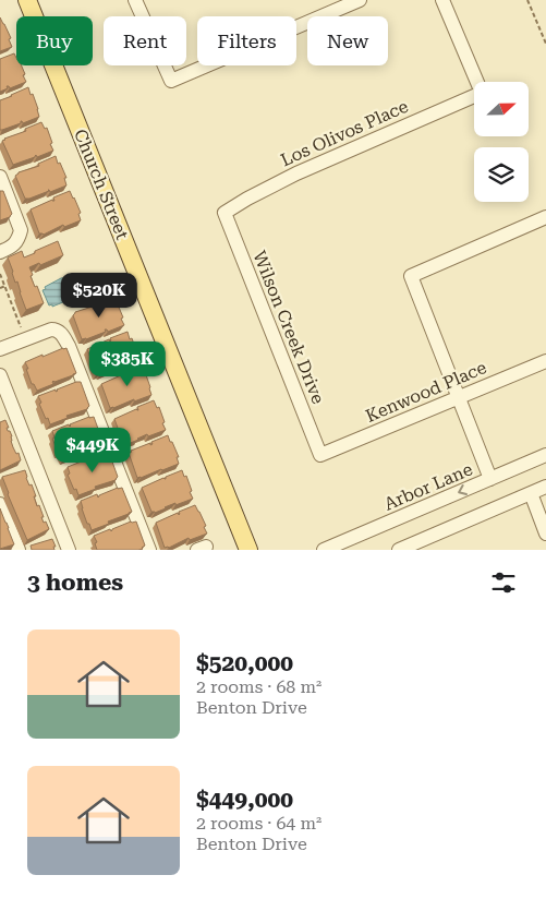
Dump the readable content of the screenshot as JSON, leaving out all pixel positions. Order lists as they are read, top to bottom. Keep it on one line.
{"streets":{"main road":["Church Street"],"street":["Los Olivos Place","Wilson Creek Drive","Kenwood Place","Arbor Lane"]},"crossings":[["Los Olivos Place","Wilson Creek Drive"],["Wilson Creek Drive","Kenwood Place"]],"north":"right","page":{"chip":["Buy","Rent","Filters","New"],"price":["$520K","$385K","$449K"],"heading":"3 homes","list":[{"name":"$520,000","note":"2 rooms · 68 m² · Benton Drive"},{"name":"$449,000","note":"2 rooms · 64 m² · Benton Drive"}]}}
